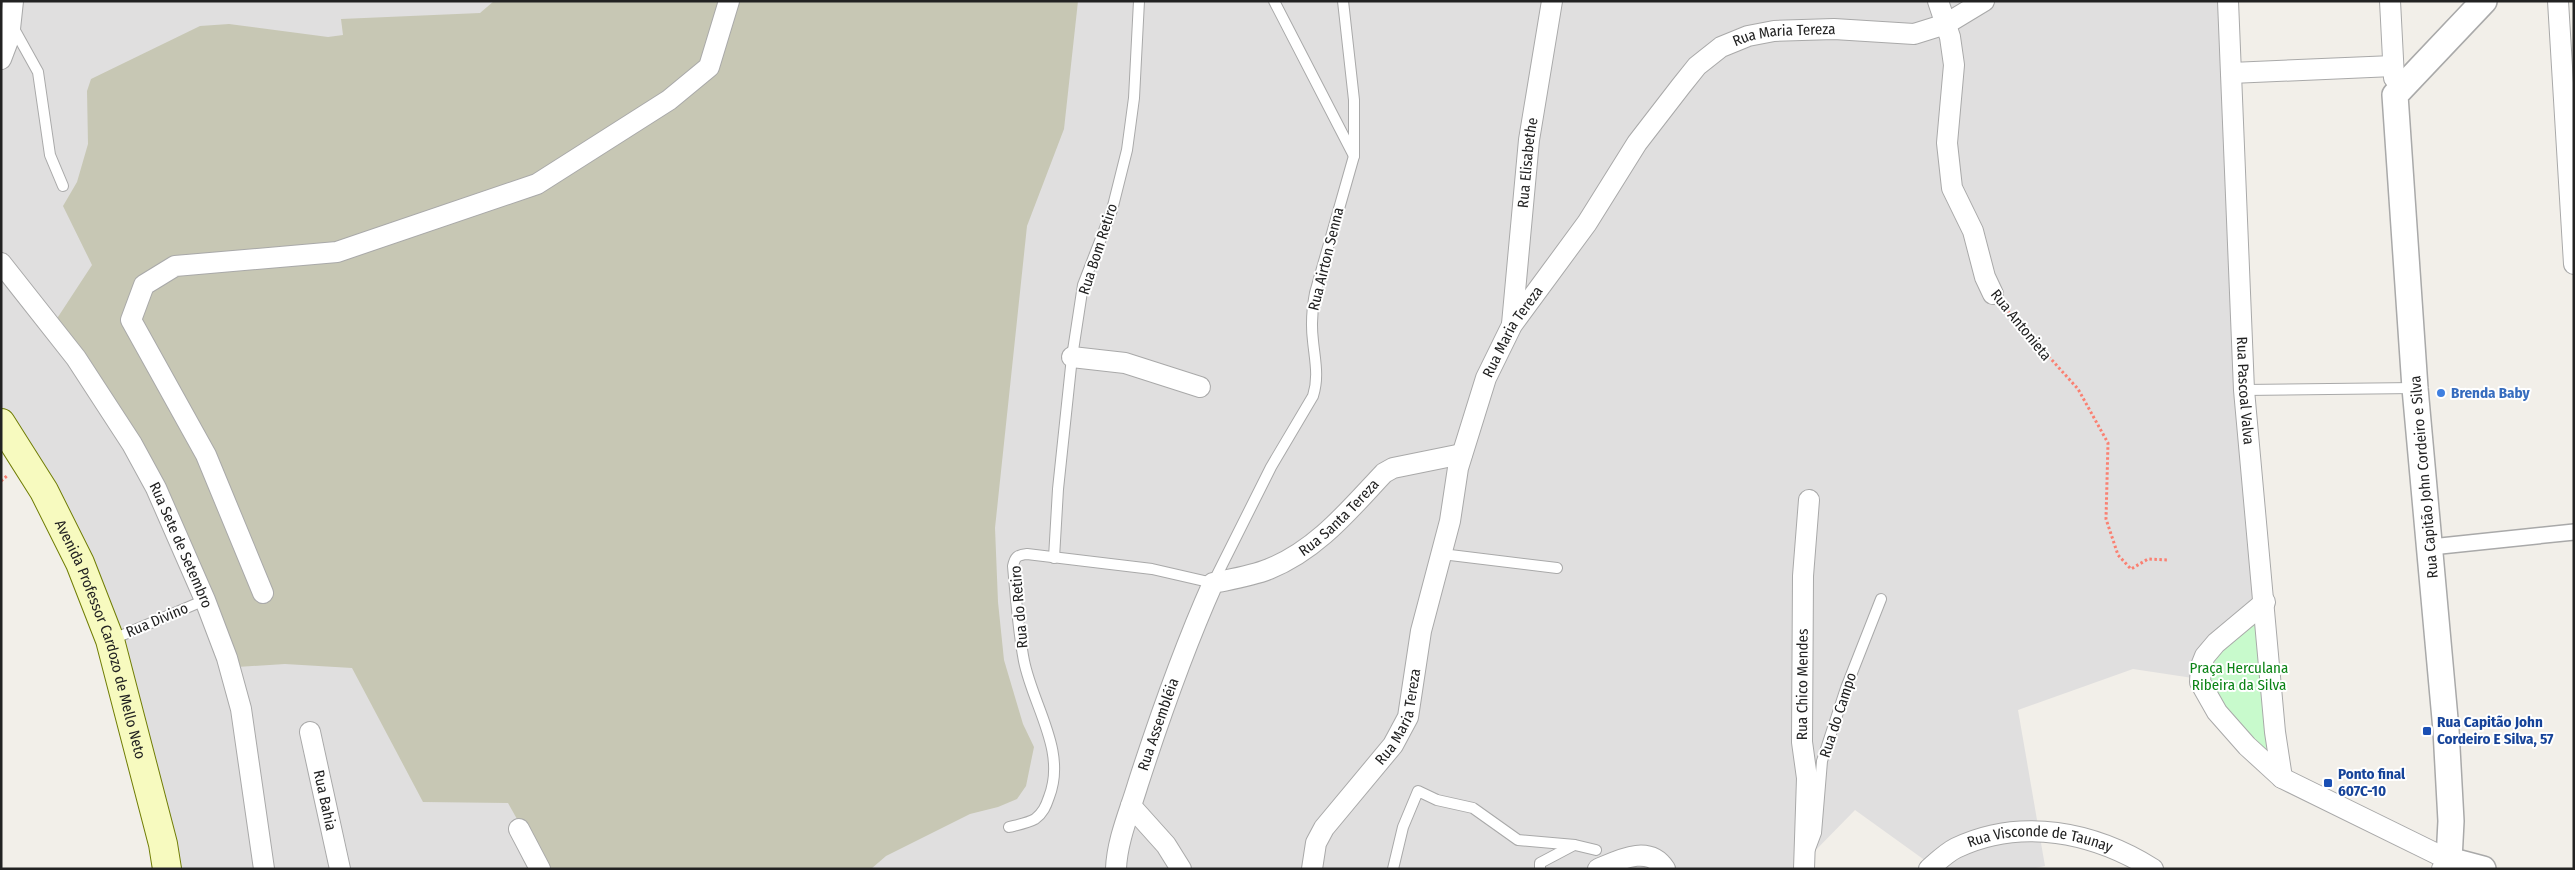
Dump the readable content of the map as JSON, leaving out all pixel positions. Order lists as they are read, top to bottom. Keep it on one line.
{"streets":{"main road":["Avenida Professor Cardozo de Mello Neto"],"street":["Rua Maria Tereza","Rua Elisabethe","Rua Antonieta","Rua Pascoal Valva","Rua Capitão John Cordeiro e Silva","Rua Santa Tereza","Rua Sete de Setembro","Rua Chico Mendes","Rua Assembléia","Rua Bahia","Rua Visconde de Taunay"],"lane":["Rua Bom Retiro","Rua Airton Senna","Rua do Retiro","Rua Divino","Rua do Campo"]},"crossings":[["Rua Maria Tereza","Rua Elisabethe"],["Rua Maria Tereza","Rua Antonieta"],["Rua Maria Tereza","Rua Santa Tereza"],["Rua Bom Retiro","Rua do Retiro"],["Rua Airton Senna","Rua Santa Tereza"],["Rua Airton Senna","Rua do Retiro"],["Rua Airton Senna","Rua Assembléia"],["Rua Santa Tereza","Rua do Retiro"],["Rua Santa Tereza","Rua Assembléia"],["Rua Sete de Setembro","Rua Divino"],["Rua do Retiro","Rua Assembléia"],["Rua Divino","Avenida Professor Cardozo de Mello Neto"],["Rua Chico Mendes","Rua do Campo"]],"parks":["Praça Herculana Ribeira da Silva"],"places":{"other":["Brenda Baby"],"transit":["Rua Capitão John Cordeiro E Silva, 57","Ponto final 607C-10"]}}
